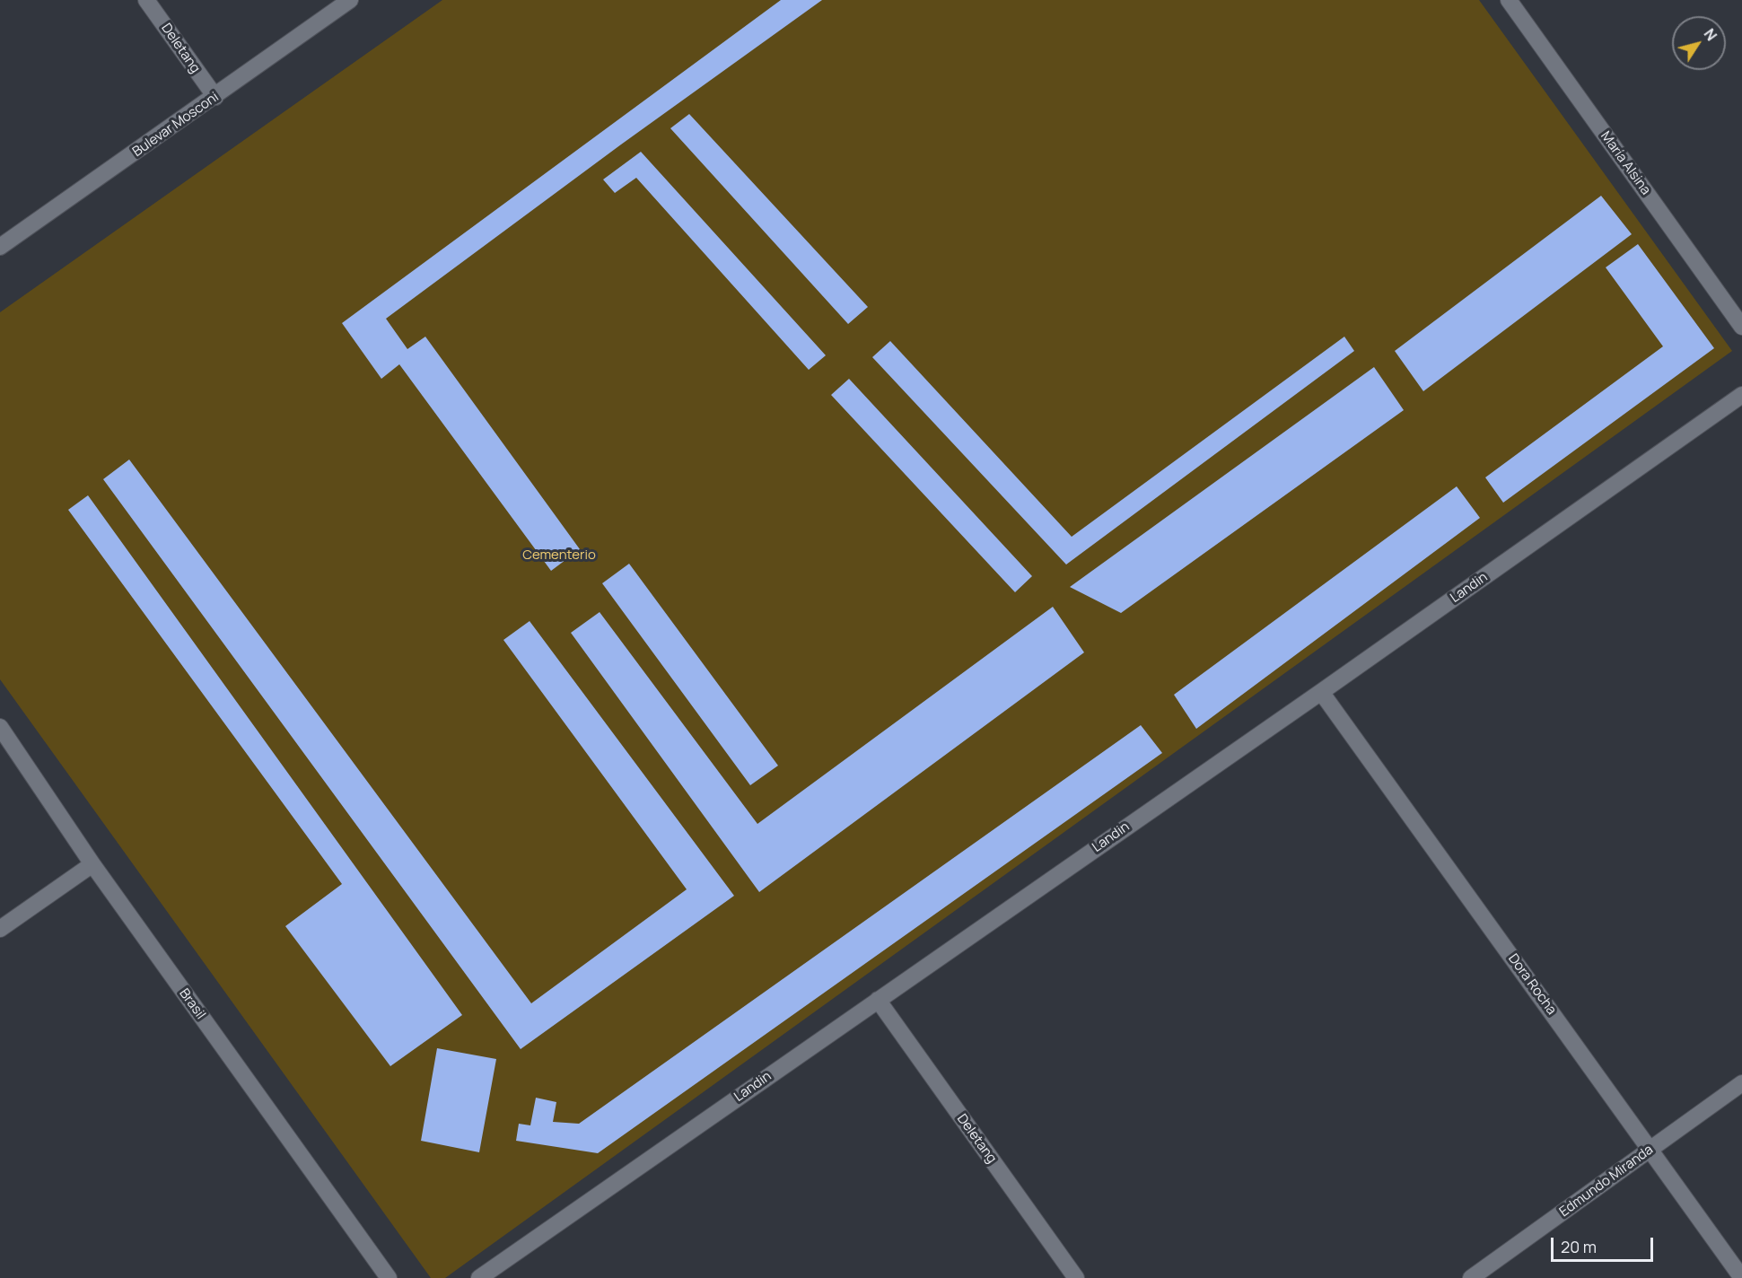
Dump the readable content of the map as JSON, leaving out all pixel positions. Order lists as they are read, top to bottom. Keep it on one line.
{"streets":{"street":["Deletang","Bulevar Mosconi","María Alsina","Landin","Dora Rocha","Brasil","Edmundo Miranda"]},"crossings":[["Deletang","Bulevar Mosconi"],["Deletang","Landin"],["Landin","Dora Rocha"],["Dora Rocha","Edmundo Miranda"]],"parks":["Cementerio"],"scale_bar":"20 m","north":"top right"}
